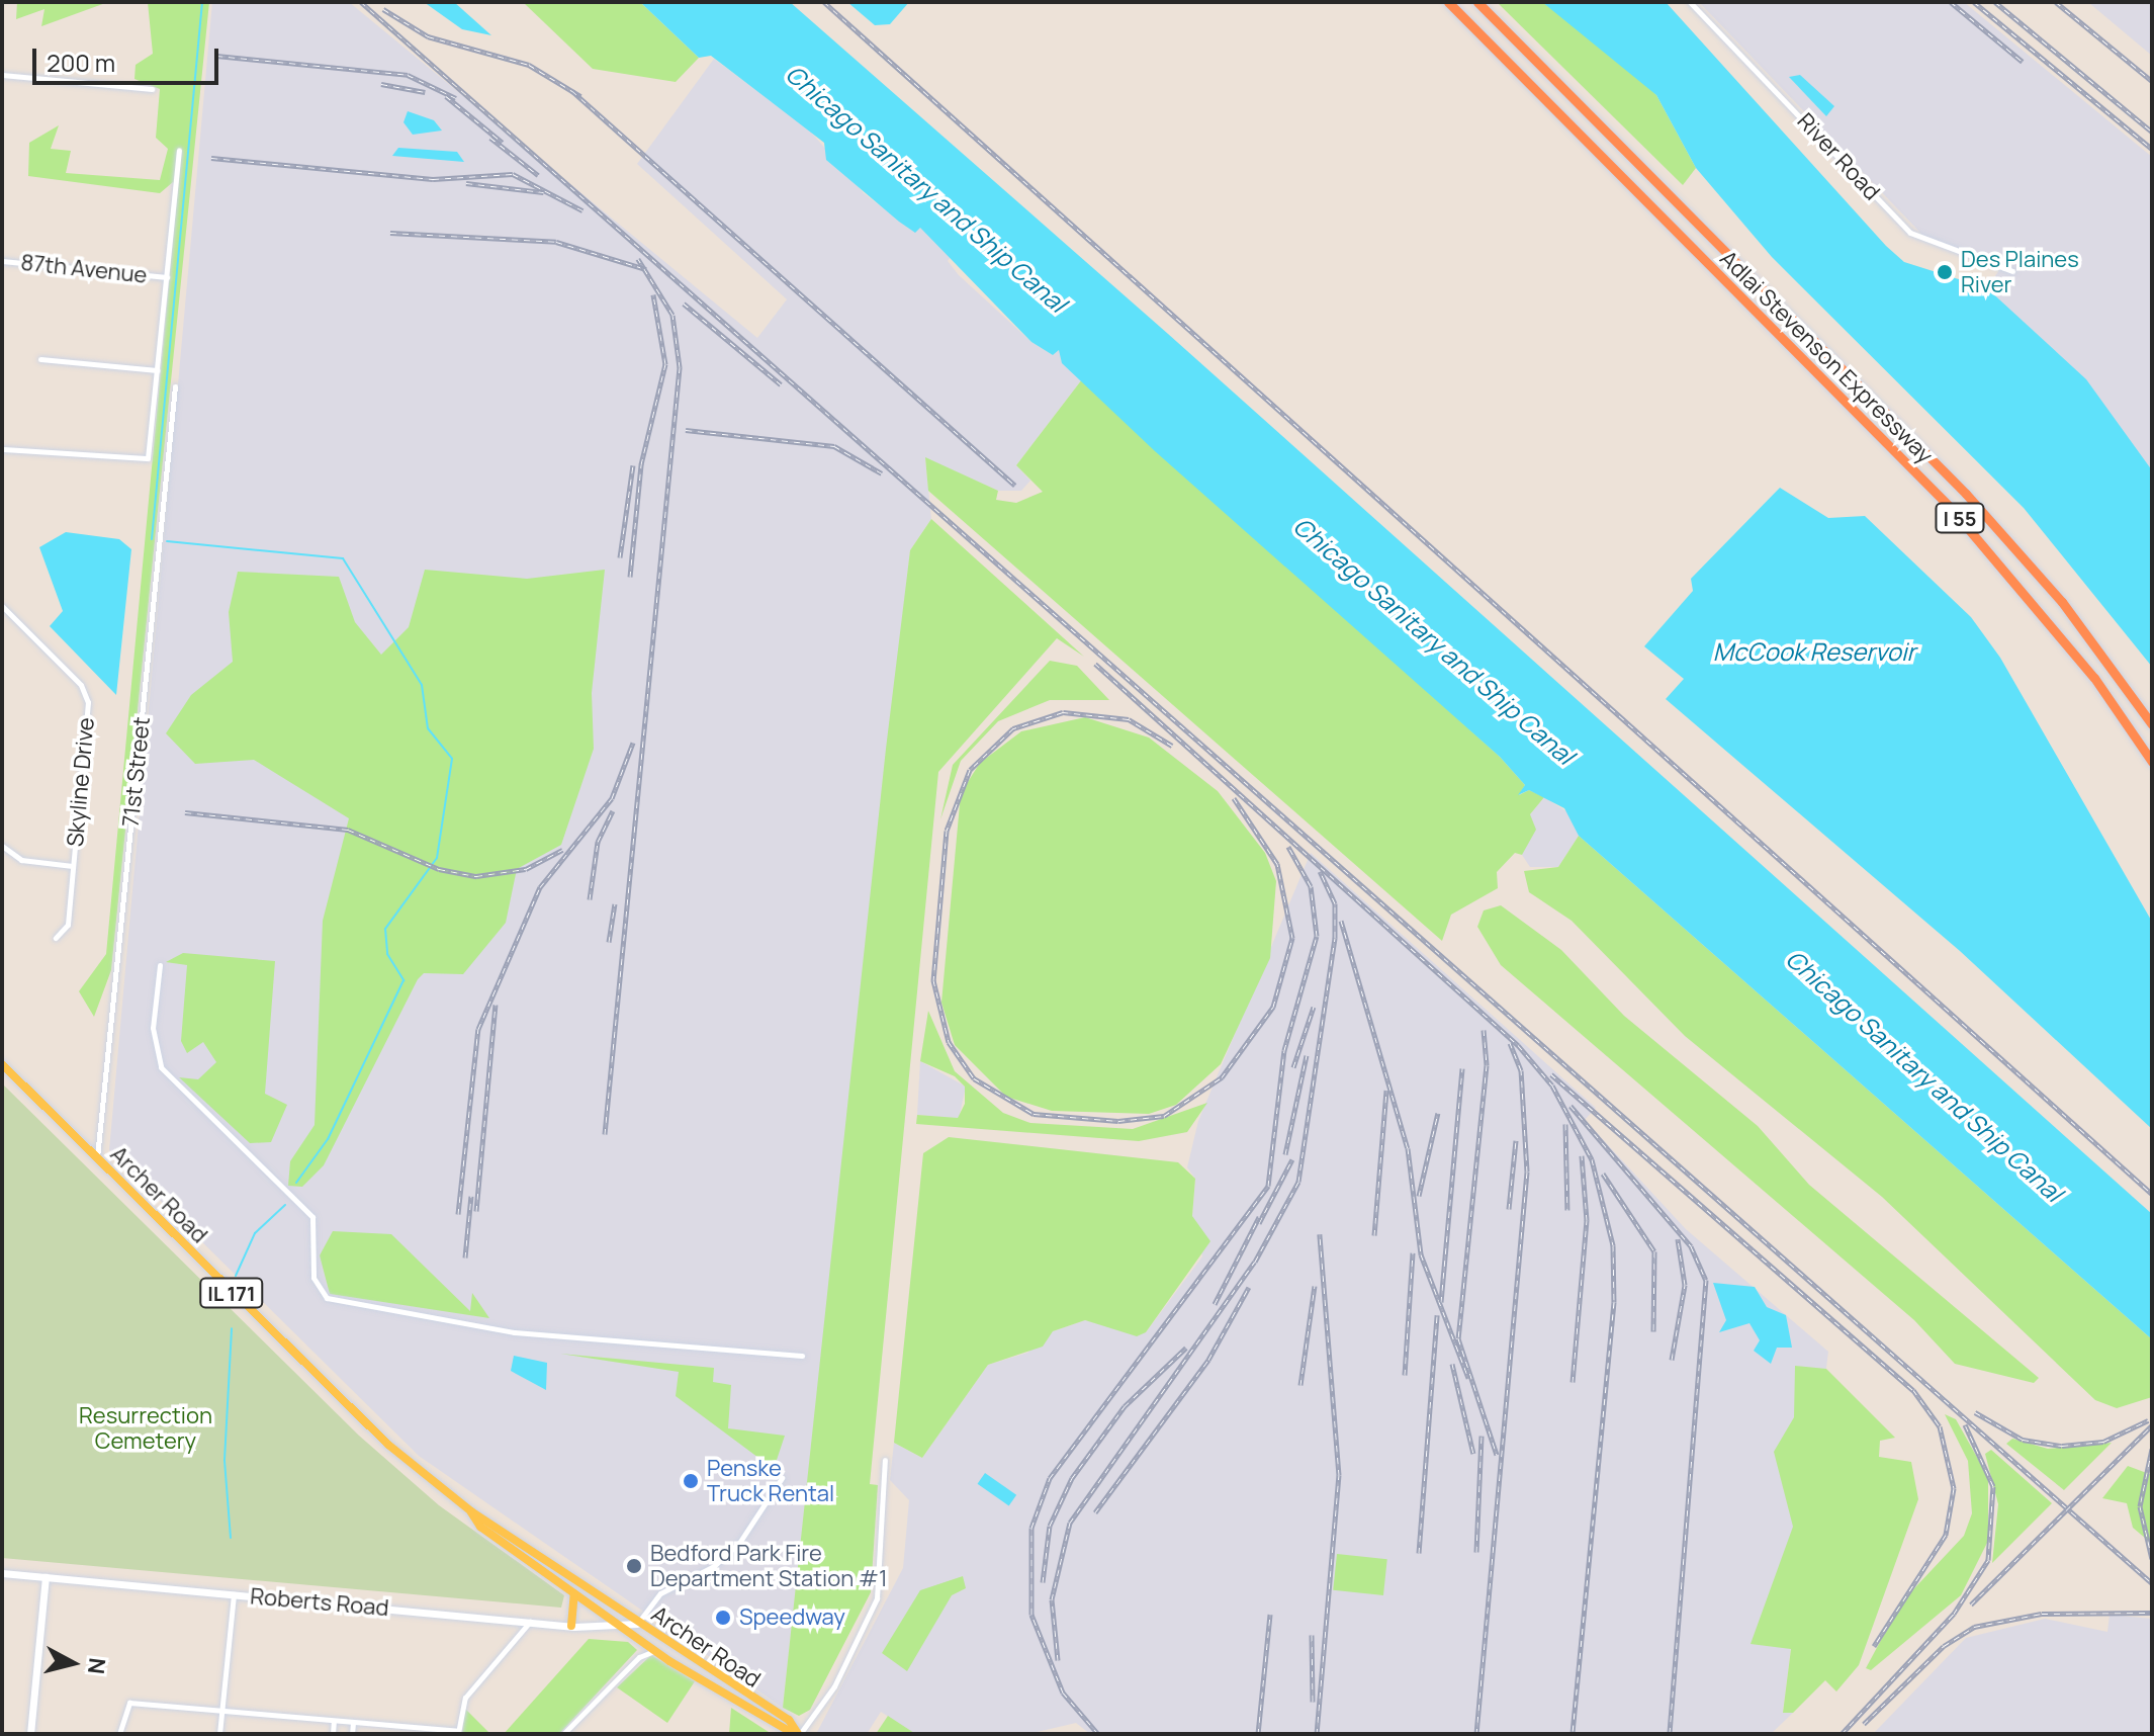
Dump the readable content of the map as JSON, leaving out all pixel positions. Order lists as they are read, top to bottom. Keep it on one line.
{"streets":{"highway":["Adlai Stevenson Expressway","I 55"],"main road":["Archer Road","IL 171"],"street":["River Road","87th Avenue","71st Street","Skyline Drive","Roberts Road"]},"crossings":[["71st Street","Archer Road"],["Archer Road","Roberts Road"]],"water":["Chicago Sanitary and Ship Canal","McCook Reservoir"],"parks":["Resurrection Cemetery"],"places":["Des Plaines River","Penske Truck Rental","Bedford Park Fire Department Station #1","Speedway"],"scale_bar":"200 m","north":"right"}
